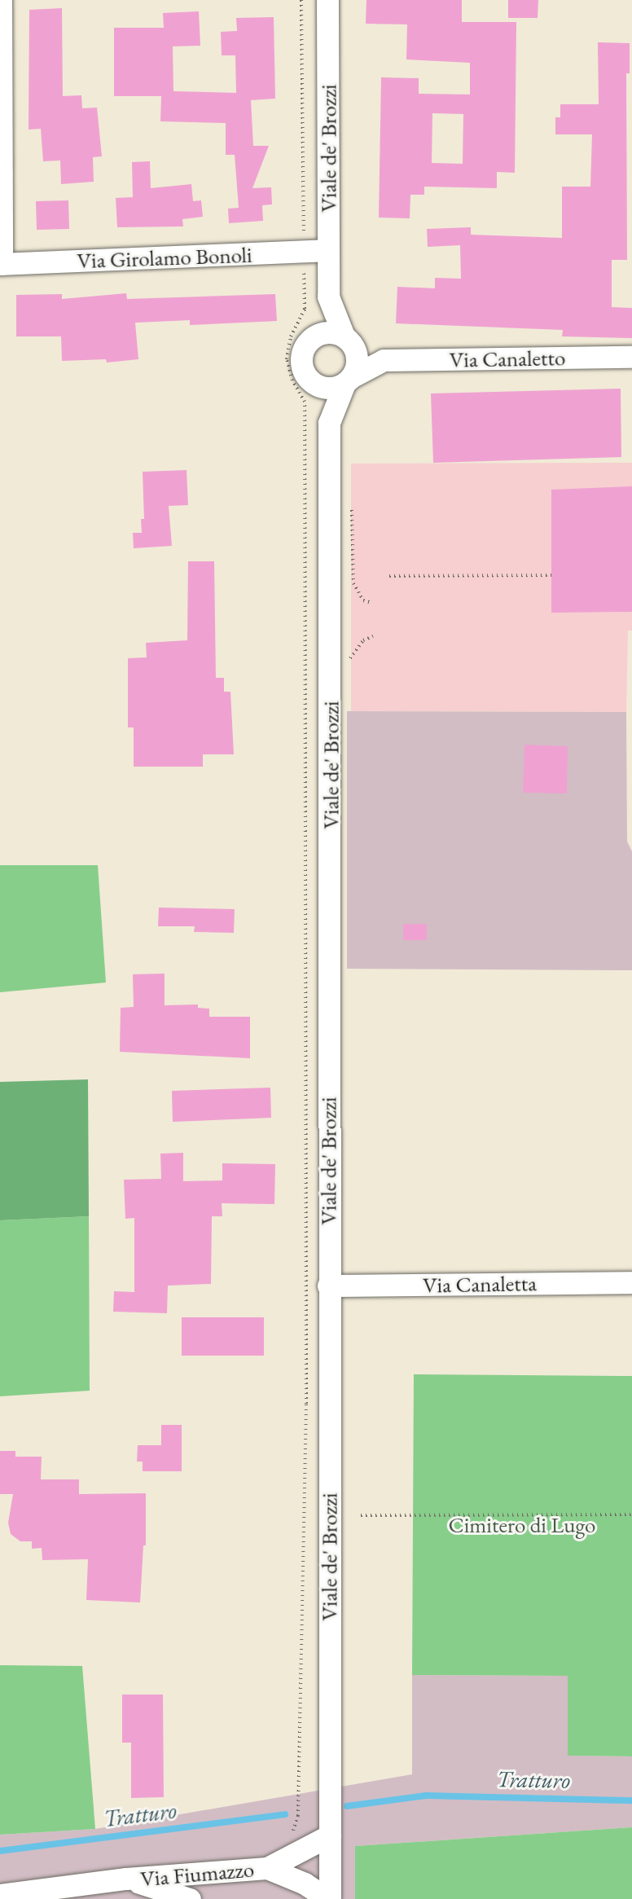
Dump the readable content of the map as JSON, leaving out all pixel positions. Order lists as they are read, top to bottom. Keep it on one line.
{"streets":{"street":["Viale de' Brozzi","Via Girolamo Bonoli","Via Canaletto","Via Canaletta","Via Fiumazzo"]},"crossings":[["Viale de' Brozzi","Via Girolamo Bonoli"],["Viale de' Brozzi","Via Canaletto"],["Viale de' Brozzi","Via Canaletta"],["Viale de' Brozzi","Via Fiumazzo"]],"water":["Tratturo"],"parks":["Cimitero di Lugo"]}
